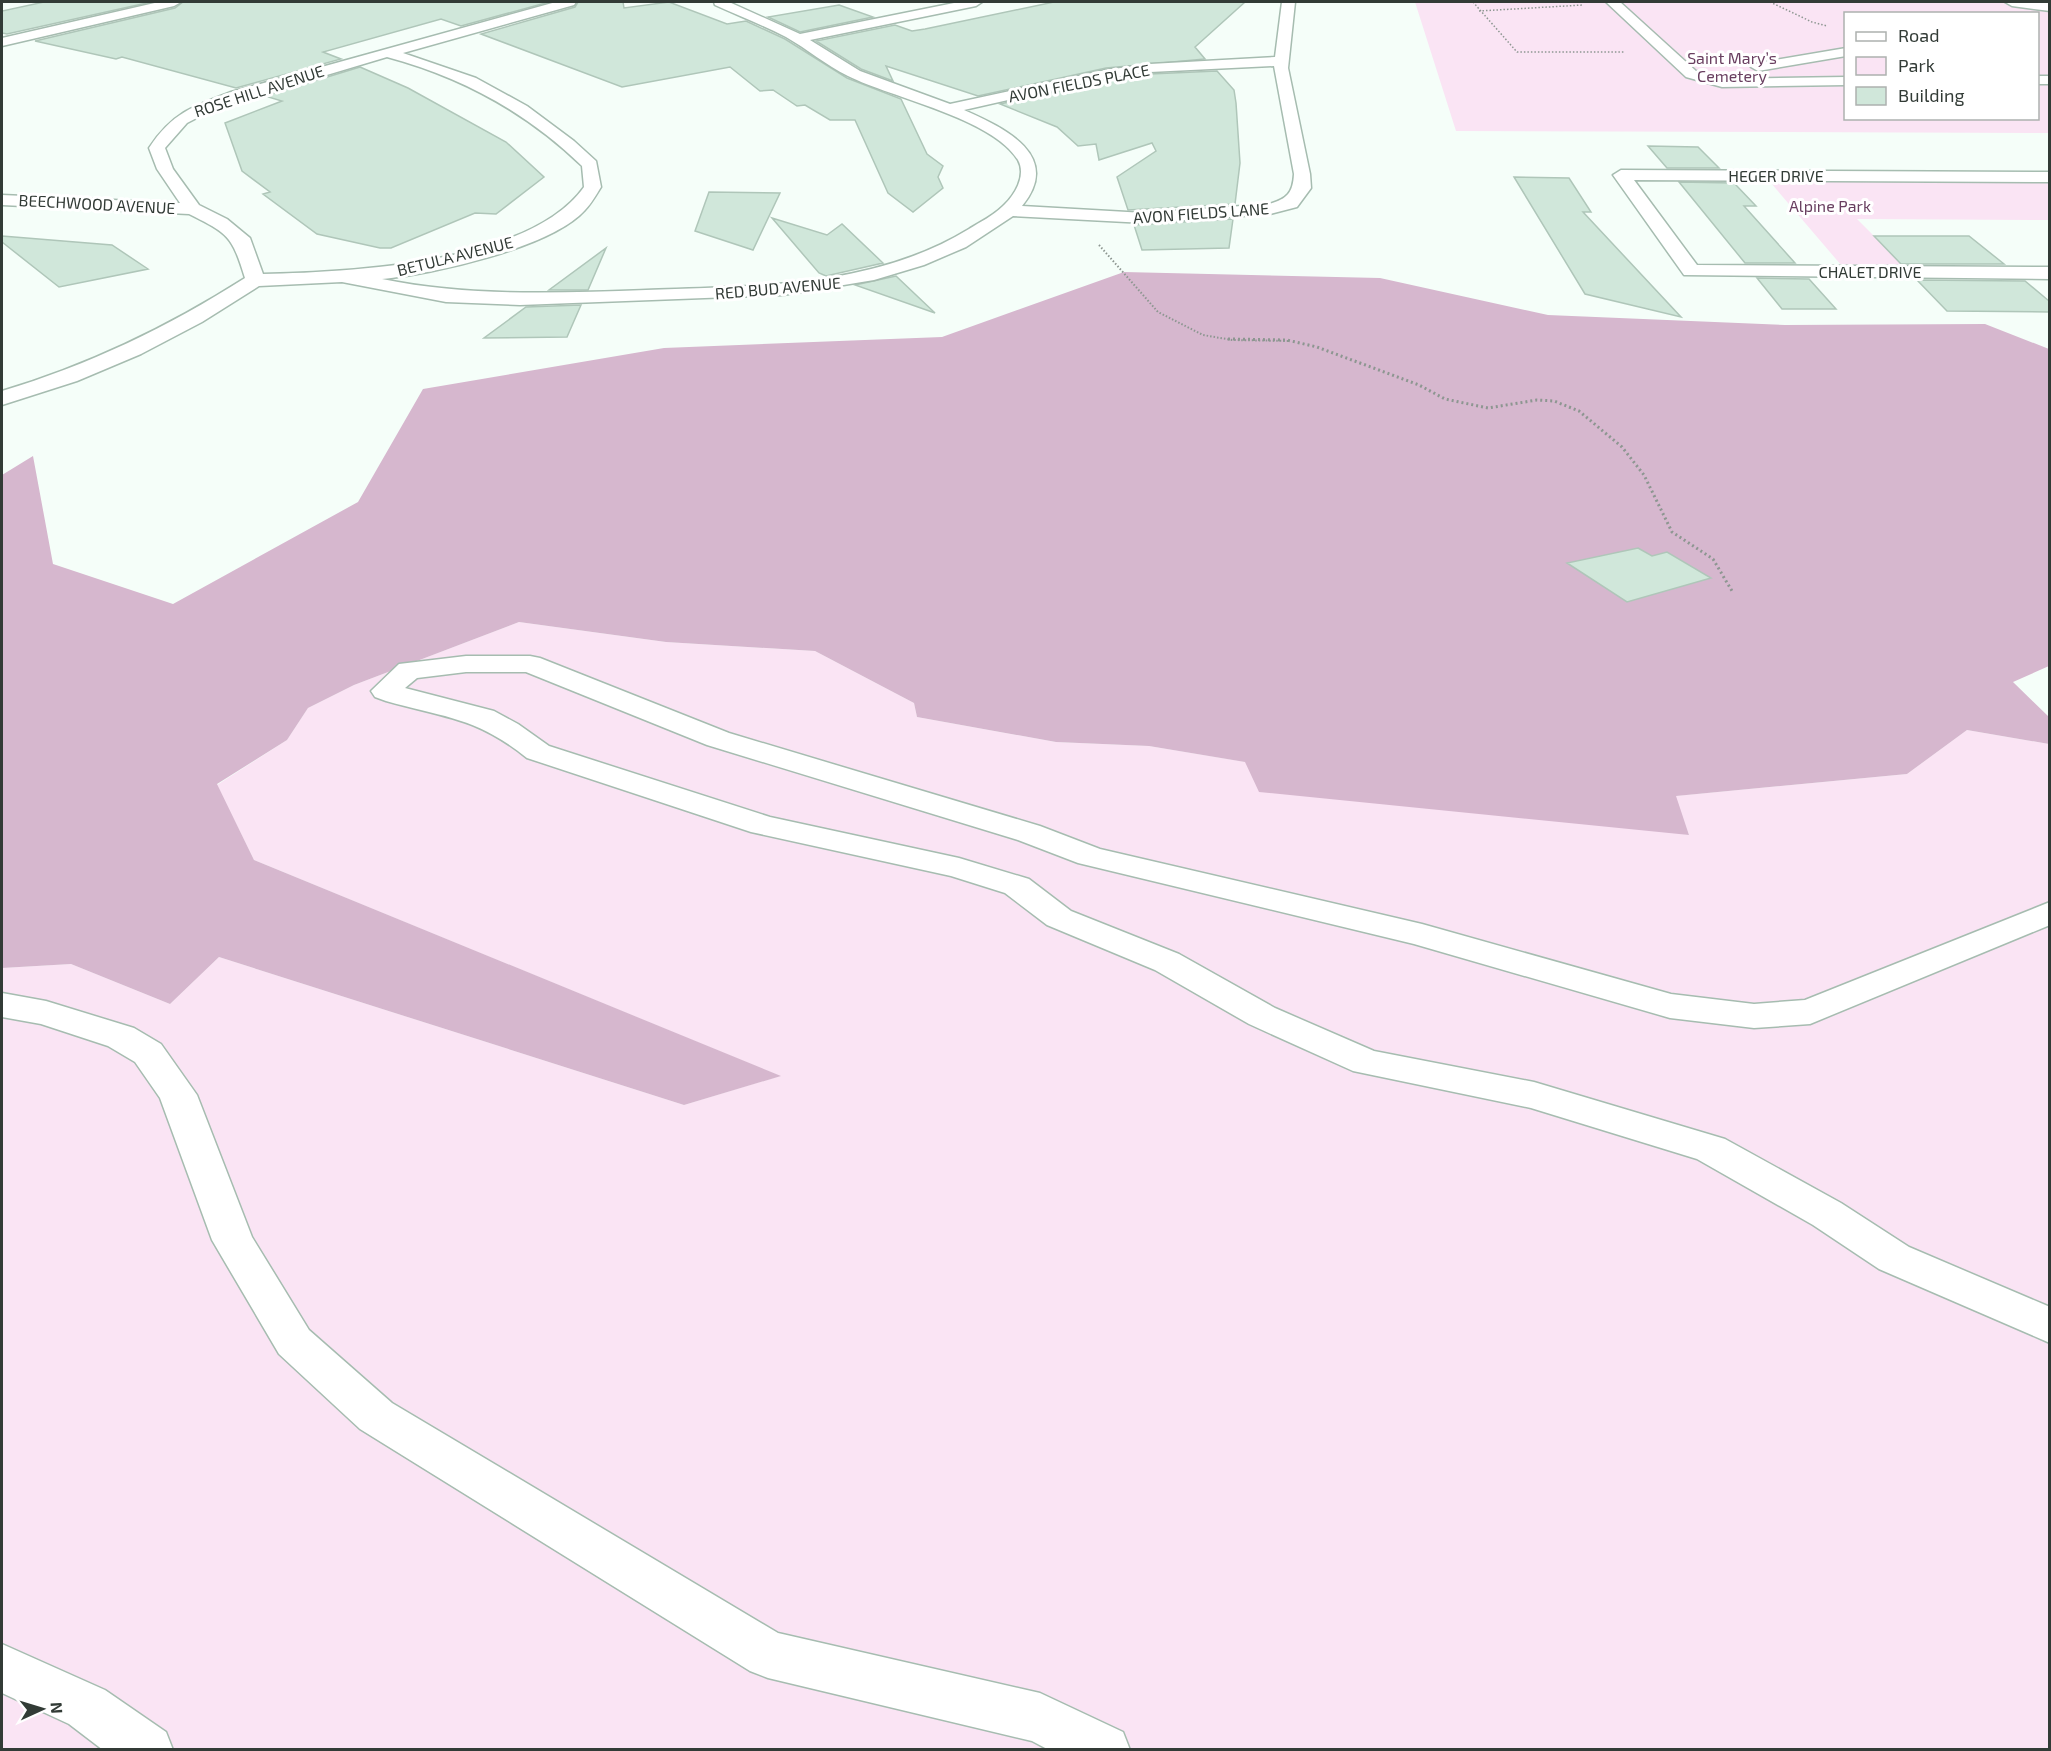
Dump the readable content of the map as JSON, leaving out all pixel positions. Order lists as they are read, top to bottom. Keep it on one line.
{"streets":{"street":["AVON FIELDS PLACE","ROSE HILL AVENUE","HEGER DRIVE","BEECHWOOD AVENUE","AVON FIELDS LANE","BETULA AVENUE","CHALET DRIVE","RED BUD AVENUE"]},"crossings":[["AVON FIELDS PLACE","AVON FIELDS LANE"],["AVON FIELDS PLACE","RED BUD AVENUE"],["ROSE HILL AVENUE","BEECHWOOD AVENUE"],["ROSE HILL AVENUE","BETULA AVENUE"],["HEGER DRIVE","CHALET DRIVE"],["AVON FIELDS LANE","RED BUD AVENUE"],["BETULA AVENUE","RED BUD AVENUE"]],"parks":["Saint Mary’s Cemetery","Alpine Park"],"legend":["Road","Park","Building"],"north":"right"}
